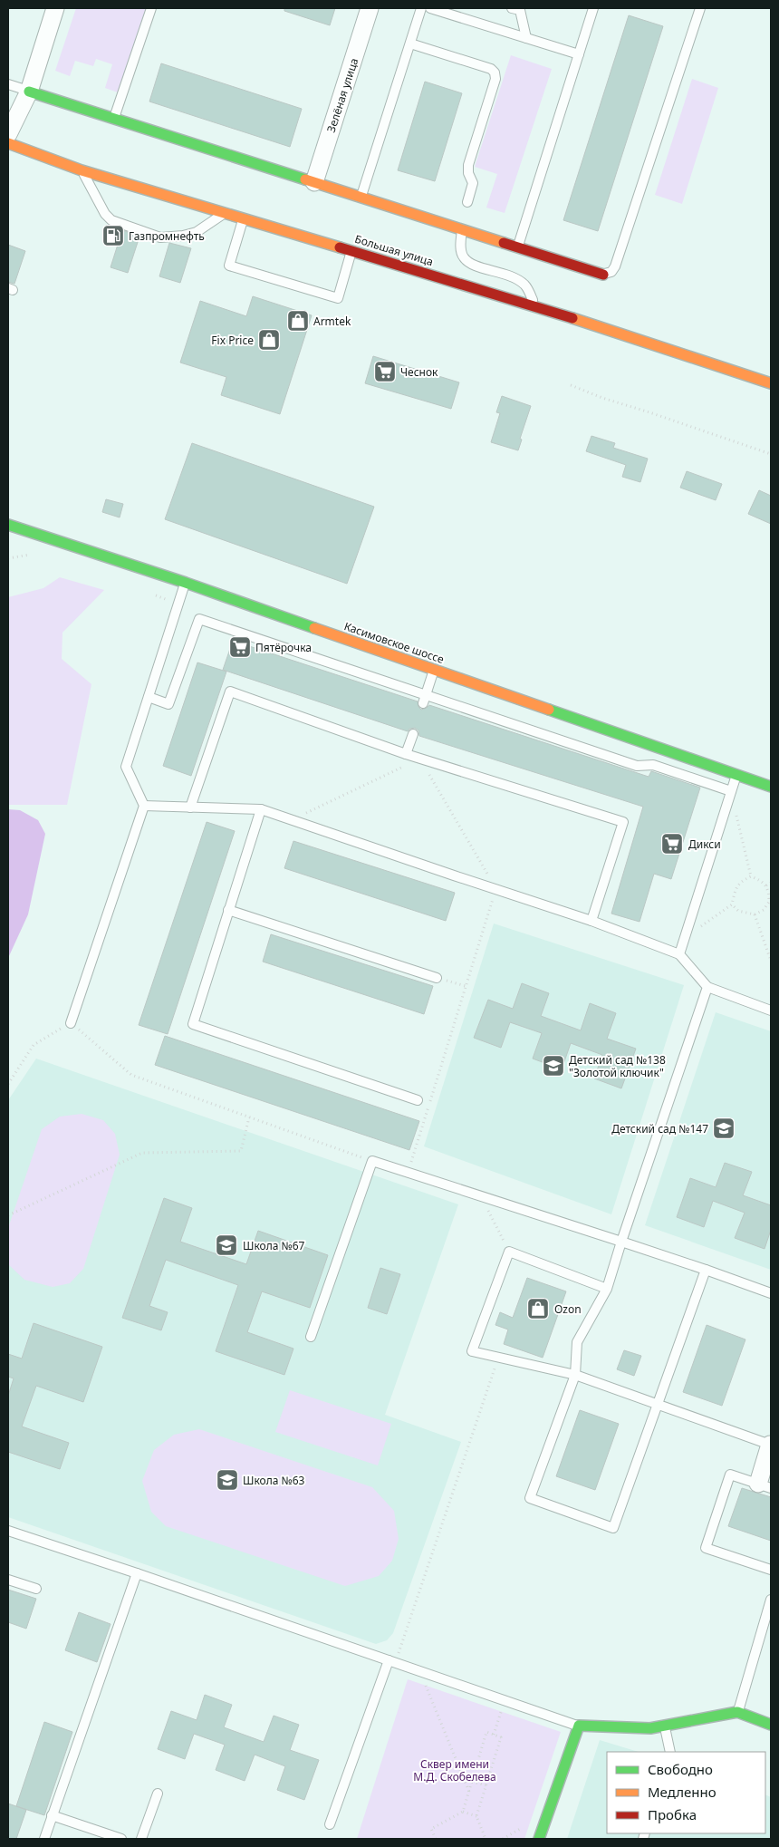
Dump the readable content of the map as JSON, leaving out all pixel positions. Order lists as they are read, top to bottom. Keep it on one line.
{"streets":{"street":["Зелёная улица","Большая улица","Касимовское шоссе"]},"parks":["Сквер имени М.Д. Скобелева"],"places":{"fuel station":["Газпромнефть"],"shop":["Armtek","Fix Price","Ozon"],"supermarket":["Чеснок","Пятёрочка","Дикси"],"school or university":["Детский сад №138 \"Золотой ключик\"","Детский сад №147","Школа №67","Школа №63"]},"legend":["Свободно","Медленно","Пробка"]}
